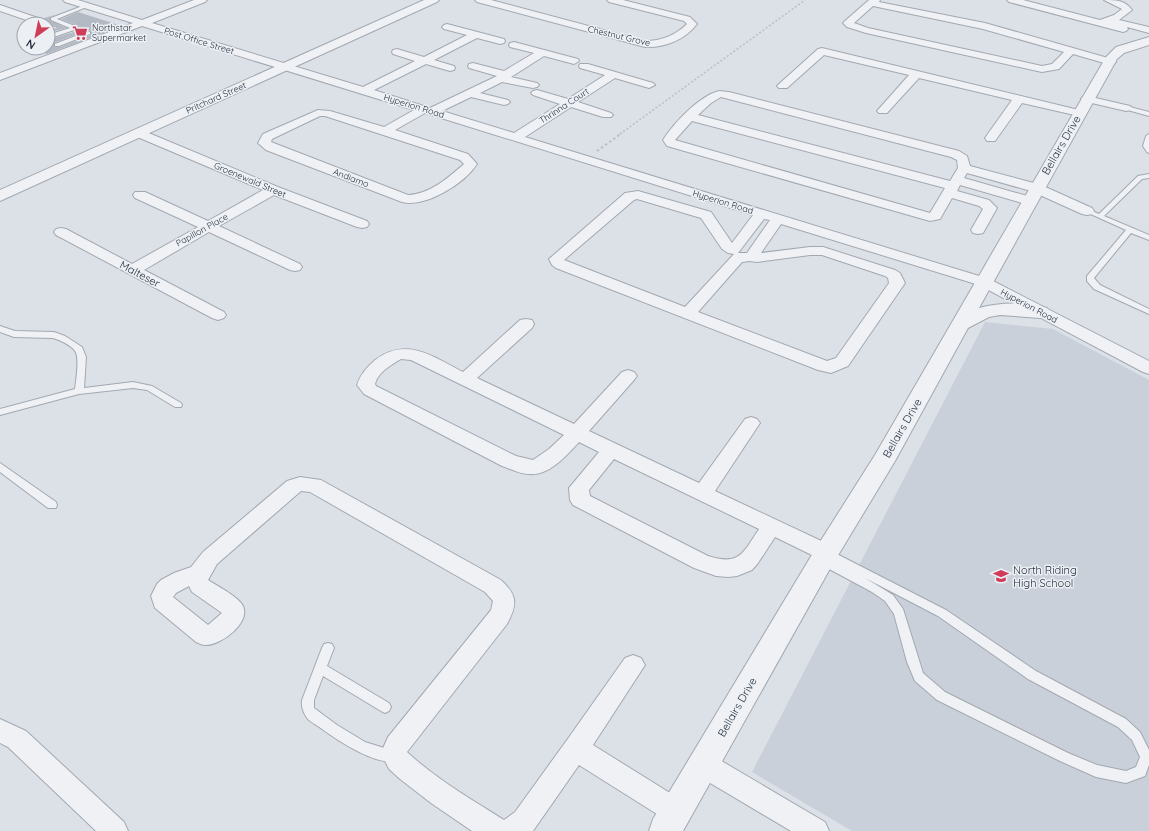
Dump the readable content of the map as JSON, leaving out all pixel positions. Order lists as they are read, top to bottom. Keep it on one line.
{"streets":{"street":["Chestnut Grove","Post Office Street","Pritchard Street","Hyperion Road","Thrinna Court","Bellairs Drive","Andiamo","Groenewald Street","Papillon Place","Malteser"]},"crossings":[["Post Office Street","Pritchard Street"],["Post Office Street","Hyperion Road"],["Pritchard Street","Hyperion Road"],["Pritchard Street","Groenewald Street"],["Hyperion Road","Thrinna Court"],["Hyperion Road","Bellairs Drive"],["Groenewald Street","Papillon Place"],["Papillon Place","Malteser"]],"places":{"supermarket":["Northstar Supermarket"],"school or university":["North Riding High School"]},"north":"bottom left"}
